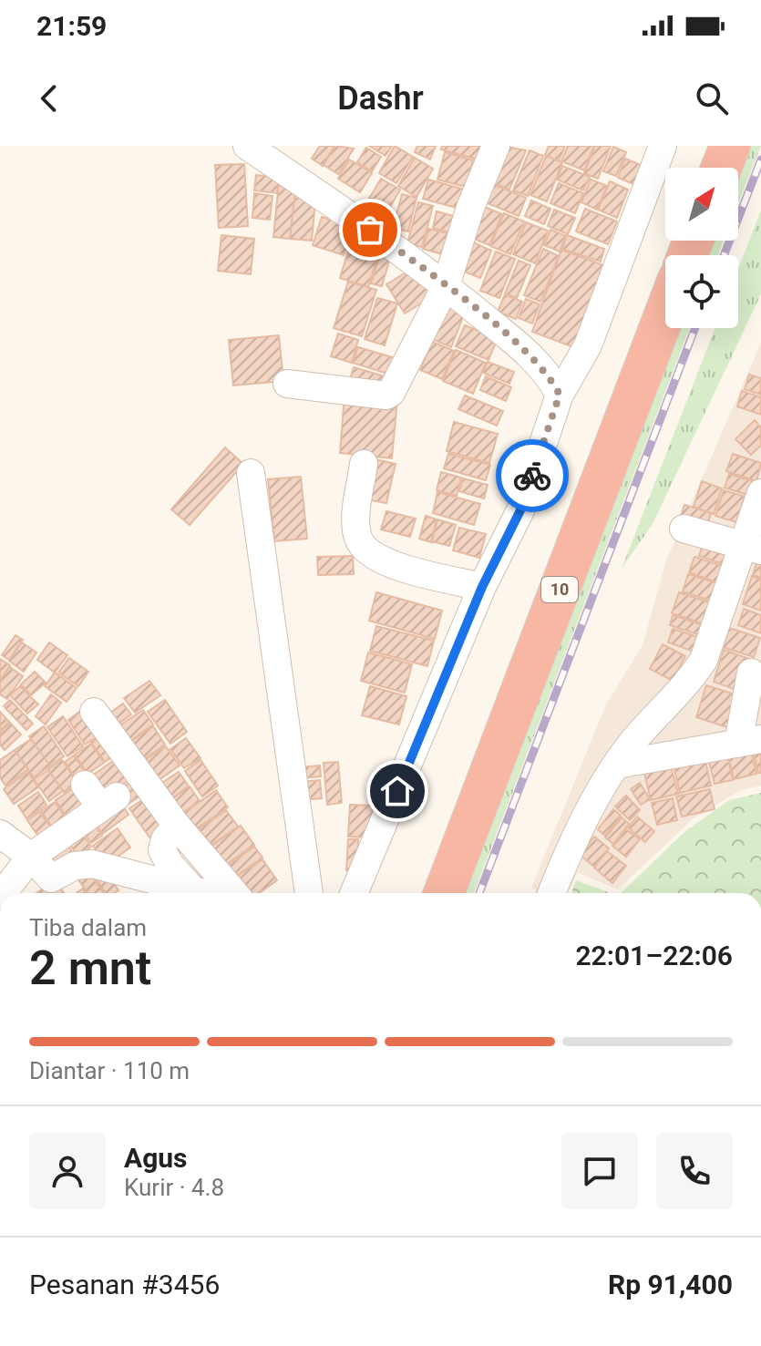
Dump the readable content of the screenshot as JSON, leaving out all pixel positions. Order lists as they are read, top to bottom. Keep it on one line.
{"streets":{"highway":["10"]},"north":"top right","page":{"status":"21:59","header":"Dashr","heading":["2 mnt","Tiba dalam","22:01–22:06"],"panel":["Agus","Kurir · 4.8","Pesanan #3456","Rp 91,400"],"bar":"Diantar · 110 m"}}
